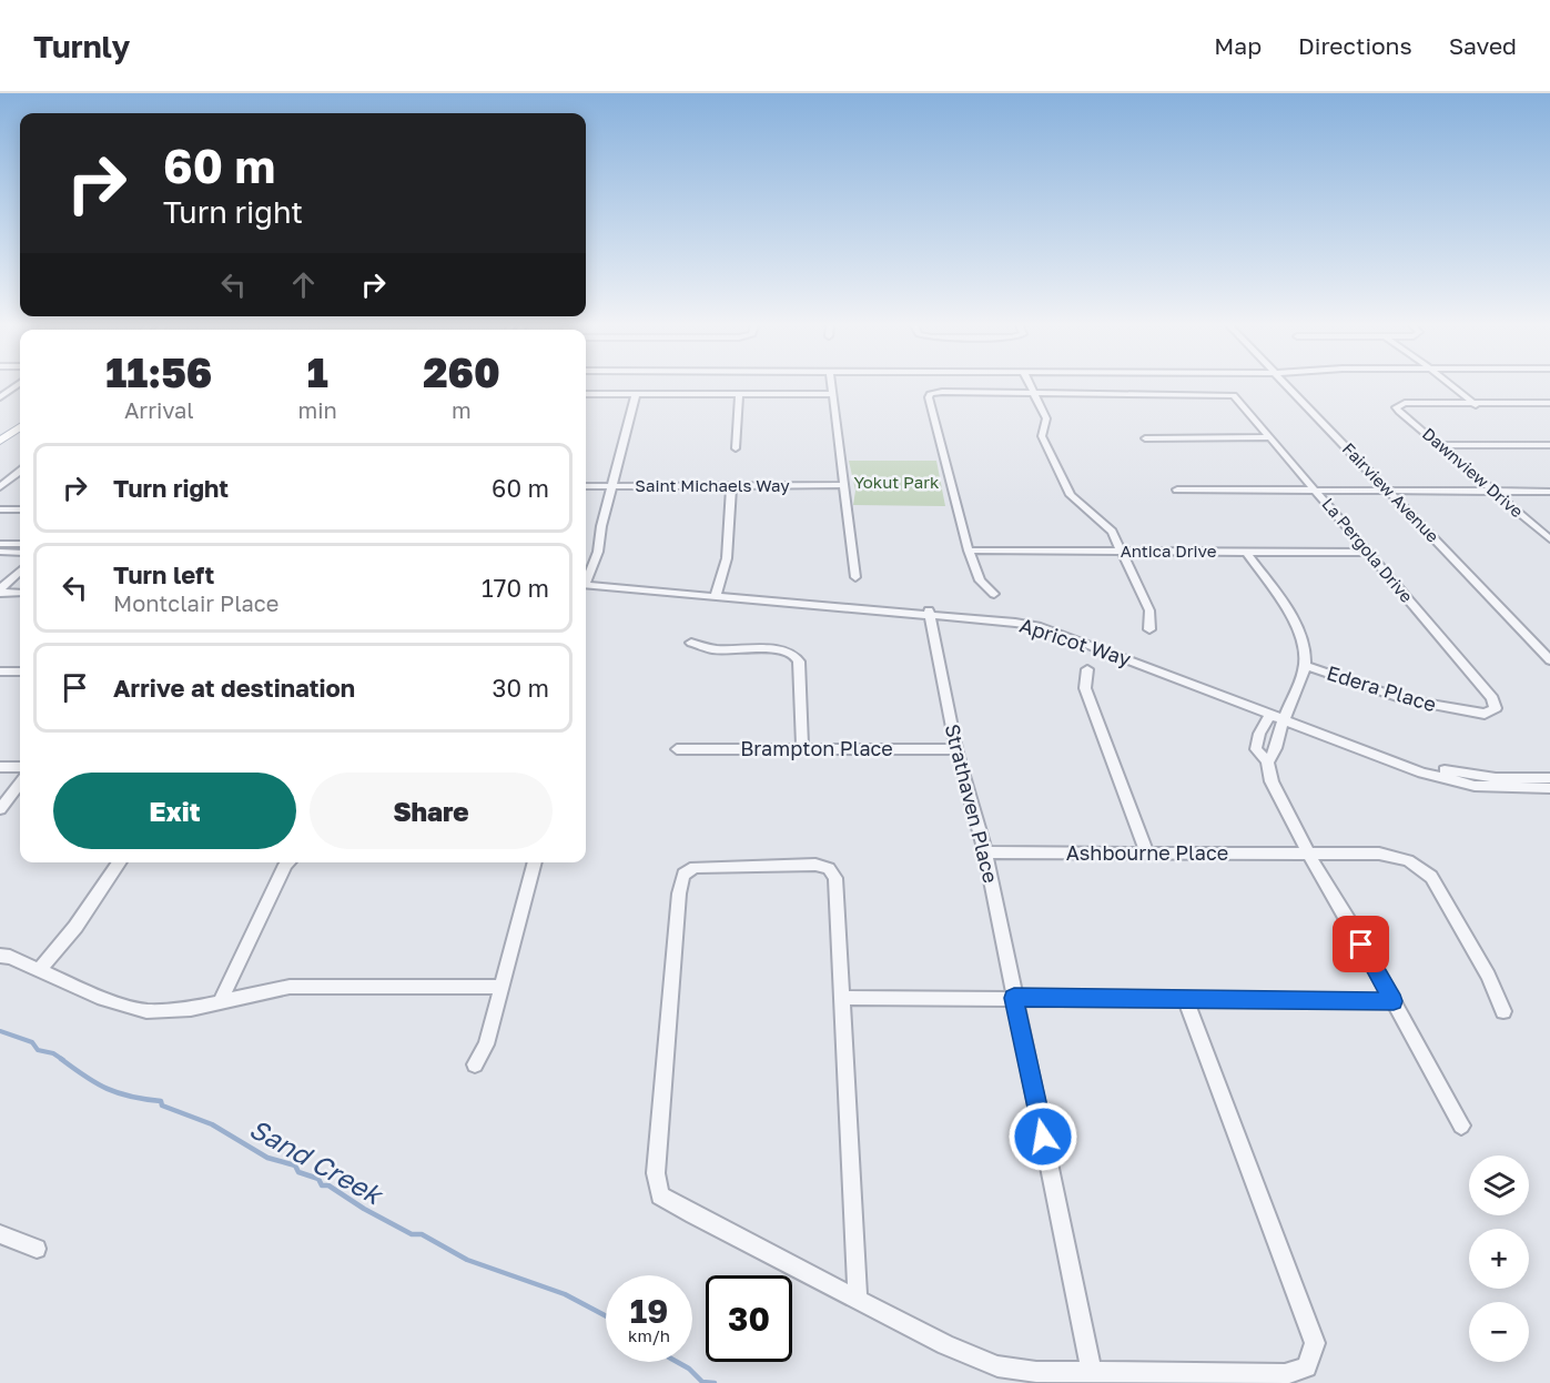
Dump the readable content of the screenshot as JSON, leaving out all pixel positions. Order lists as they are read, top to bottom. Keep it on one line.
{"streets":{"street":["Dawnview Drive","Saint Michaels Way","Fairview Avenue","La Pergola Drive","Antica Drive","Apricot Way","Edera Place","Brampton Place","Strathaven Place","Ashbourne Place"]},"crossings":[["La Pergola Drive","Antica Drive"],["La Pergola Drive","Edera Place"],["Apricot Way","Strathaven Place"],["Brampton Place","Strathaven Place"],["Strathaven Place","Ashbourne Place"]],"water":["Sand Creek"],"parks":["Yokut Park"],"page":{"header":"Turnly","nav":["Map","Directions","Saved"],"turn":["60 m","Turn right"],"eta":["11:56","Arrival","1","min","260","m"],"list":[{"name":"Turn right","value":"60 m"},{"name":"Turn left","note":"Montclair Place","value":"170 m"},{"name":"Arrive at destination","value":"30 m"}],"buttons":["Exit","Share"],"map_buttons":["+","−"],"speed":"19 km/h","limit":"30"}}
